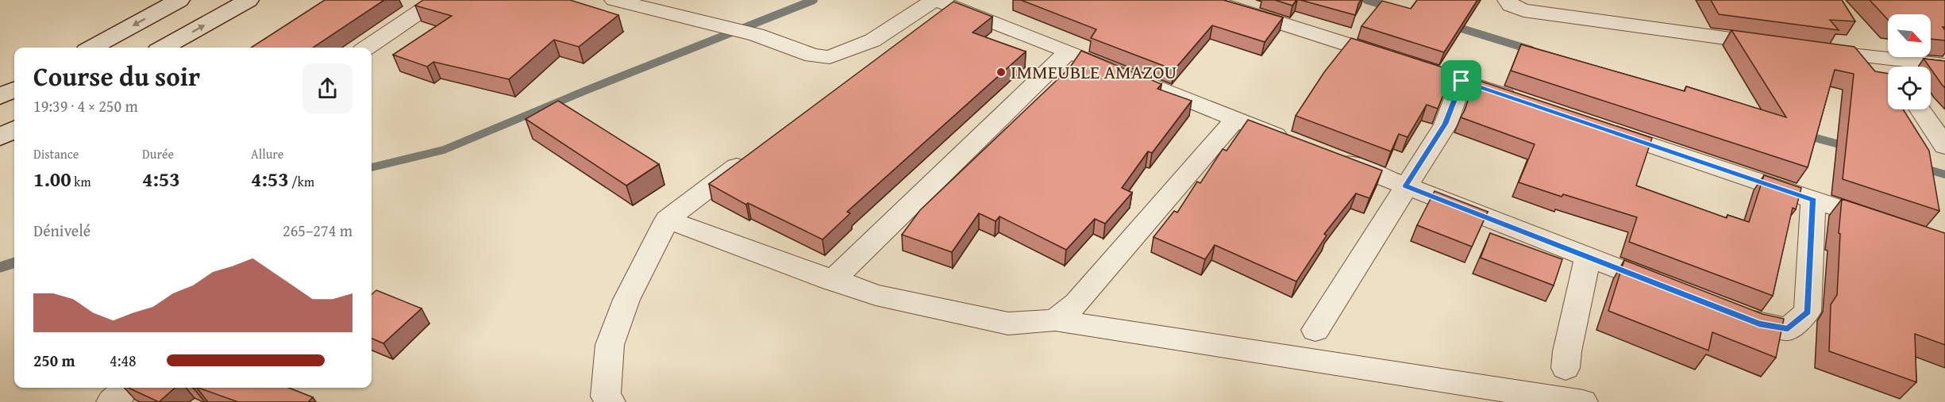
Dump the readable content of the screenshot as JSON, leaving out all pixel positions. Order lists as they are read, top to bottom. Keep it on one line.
{"places":["IMMEUBLE AMAZOU"],"north":"bottom right","page":{"heading":["Course du soir","19:39 · 4 × 250 m"],"stats":[["Distance","1.00 km"],["Durée","4:53"],["Allure","4:53 /km"]],"chart":["Dénivelé","265–274 m"],"list":[{"name":"250 m","note":"4:48"}]}}
